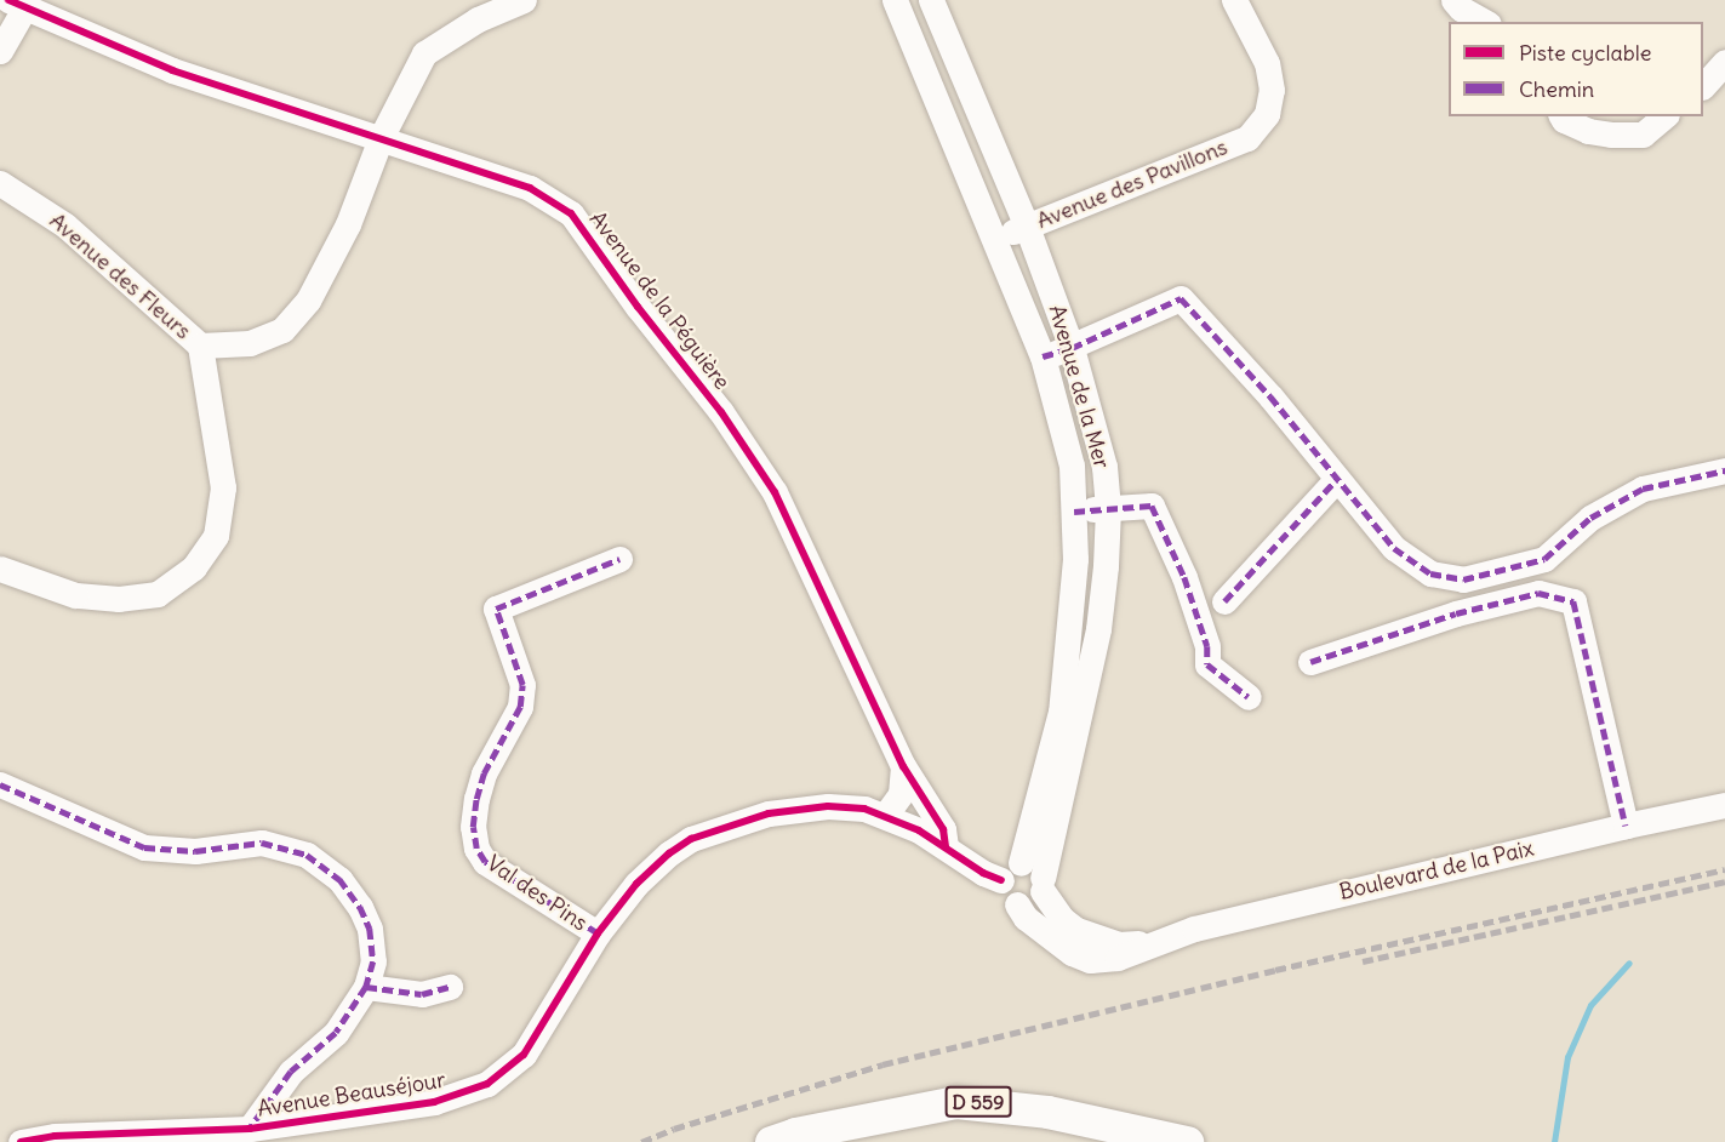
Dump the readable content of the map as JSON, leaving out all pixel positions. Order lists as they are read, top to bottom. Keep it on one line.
{"streets":{"main road":["D 559"],"street":["Avenue des Pavillons","Avenue des Fleurs","Avenue de la Péguière","Avenue de la Mer","Boulevard de la Paix","Val des Pins","Avenue Beauséjour"]},"crossings":[["Avenue des Pavillons","Avenue de la Mer"],["Avenue de la Péguière","Avenue Beauséjour"],["Avenue de la Mer","Boulevard de la Paix"],["Val des Pins","Avenue Beauséjour"]],"legend":["Piste cyclable","Chemin"]}
